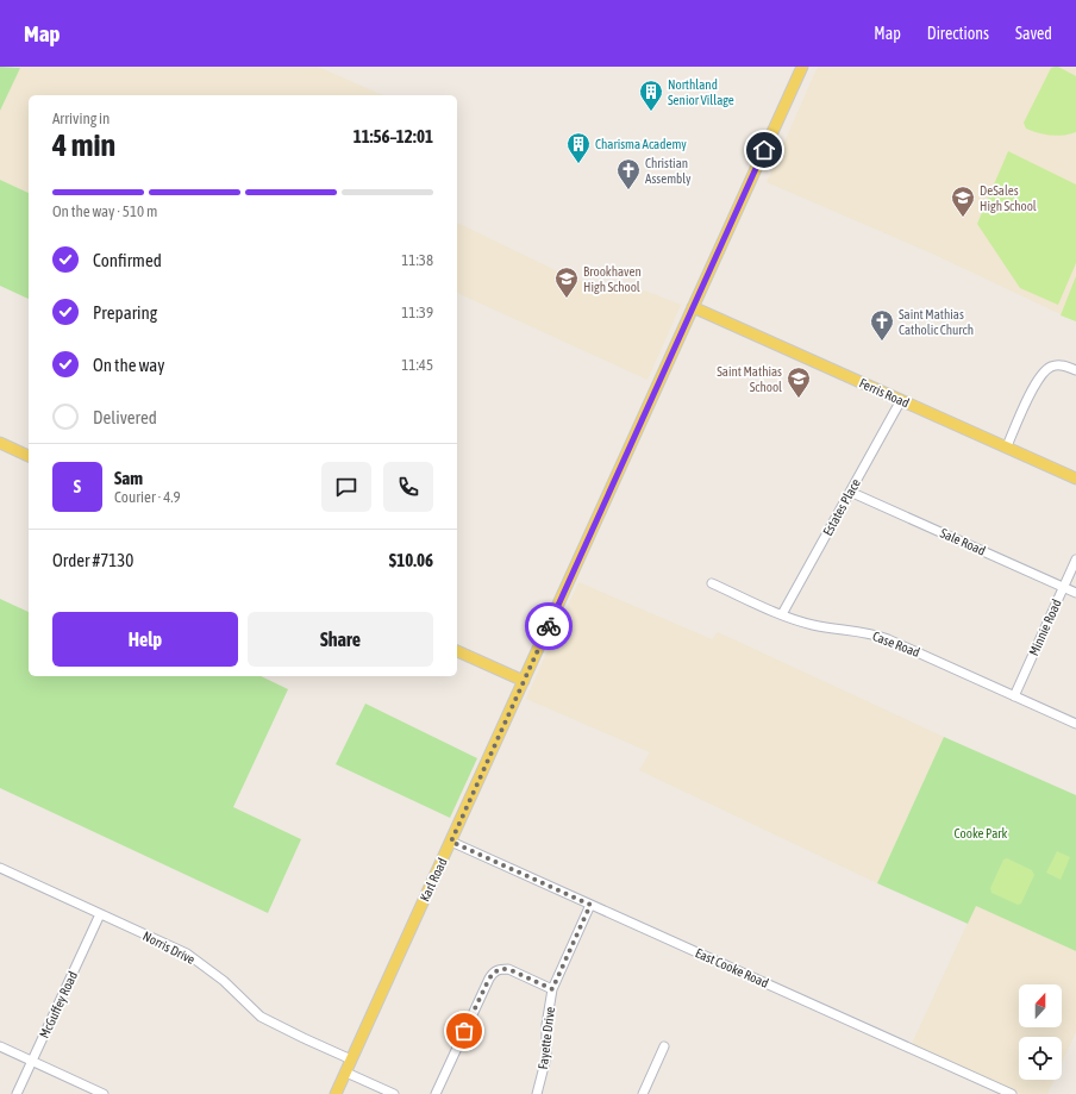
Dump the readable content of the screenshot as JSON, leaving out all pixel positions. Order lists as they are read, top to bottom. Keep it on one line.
{"streets":{"main road":["Ferris Road","Karl Road"],"street":["Estates Place","Sale Road","Minnie Road","Case Road","Norris Drive","East Cooke Road","McGuffey Road","Fayette Drive"]},"crossings":[["Ferris Road","Estates Place"],["Ferris Road","Karl Road"],["Estates Place","Sale Road"],["Estates Place","Case Road"],["Sale Road","Minnie Road"],["Minnie Road","Case Road"],["Karl Road","Norris Drive"],["Karl Road","East Cooke Road"],["Norris Drive","McGuffey Road"],["East Cooke Road","Fayette Drive"]],"parks":["Cooke Park"],"places":{"building":["Northland Senior Village","Charisma Academy"],"church":["Christian Assembly","Saint Mathias Catholic Church"],"school or university":["DeSales High School","Brookhaven High School","Saint Mathias School"]},"north":"top","page":{"header":"Map","nav":["Map","Directions","Saved"],"heading":["4 min","Arriving in","11:56–12:01"],"panel":["Sam","Courier · 4.9","Order #7130","$10.06"],"bar":"On the way · 510 m","list":[["Confirmed","11:38"],["Preparing","11:39"],["On the way","11:45"],"Delivered"],"round":"S","buttons":["Help","Share"]}}
